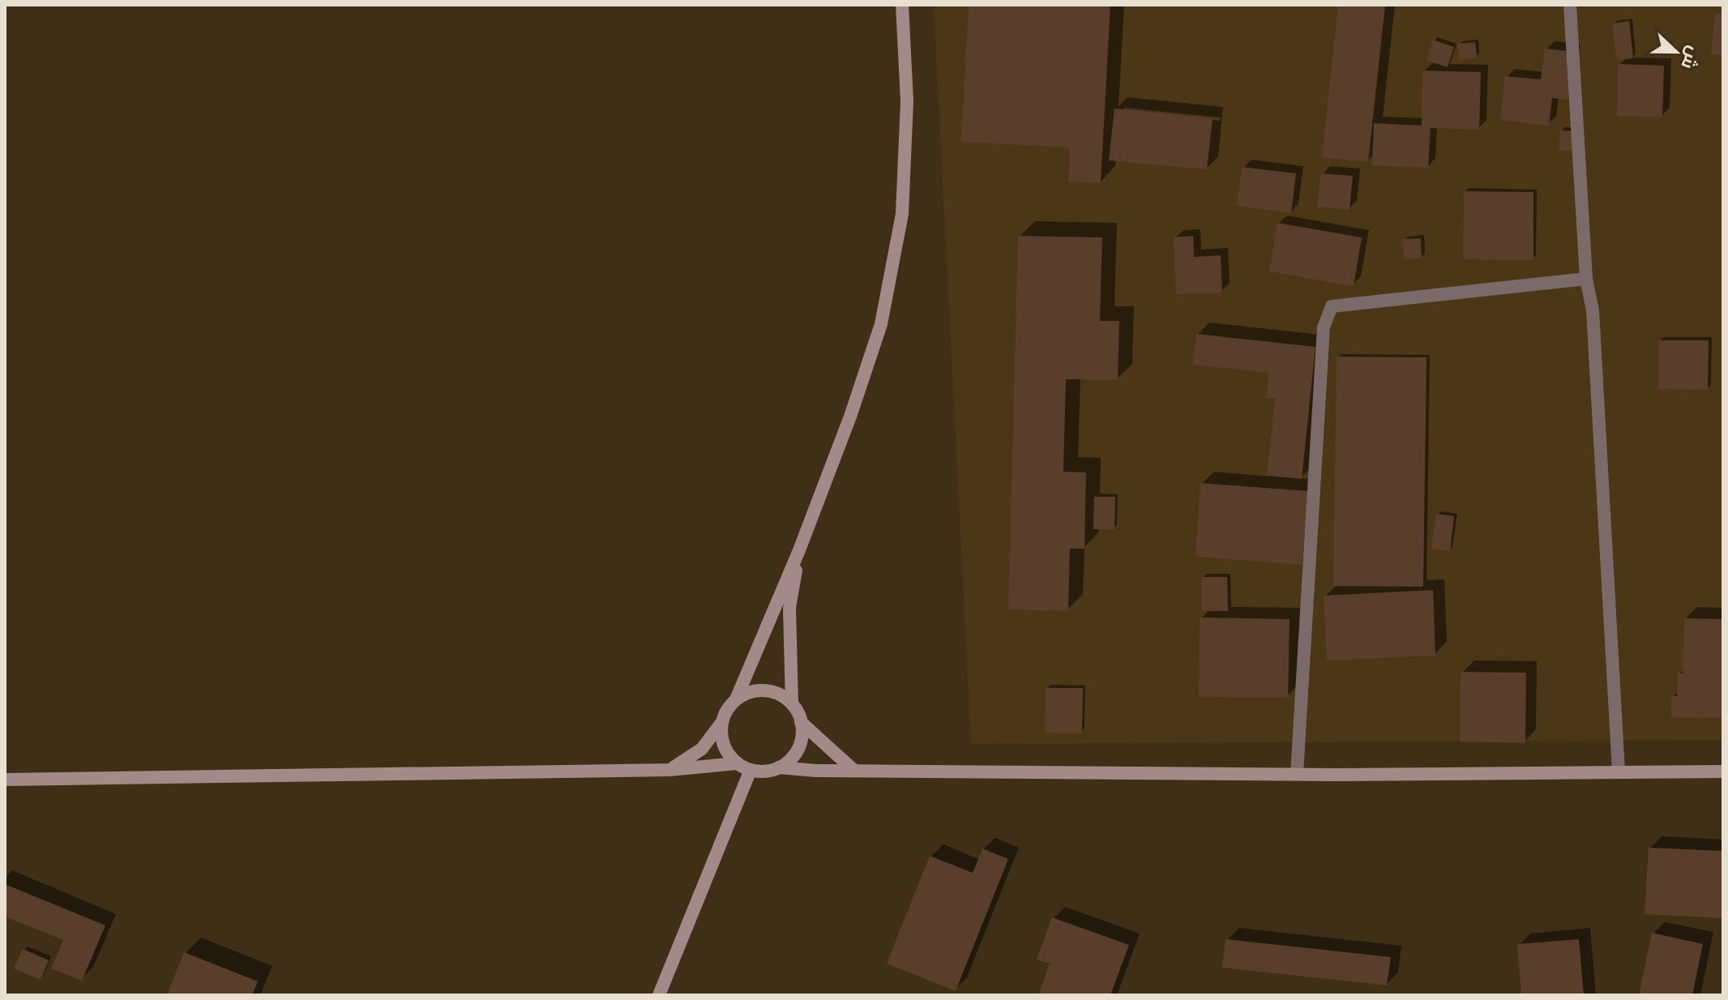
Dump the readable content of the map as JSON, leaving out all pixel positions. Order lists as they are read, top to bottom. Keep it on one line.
{"north":"right"}
